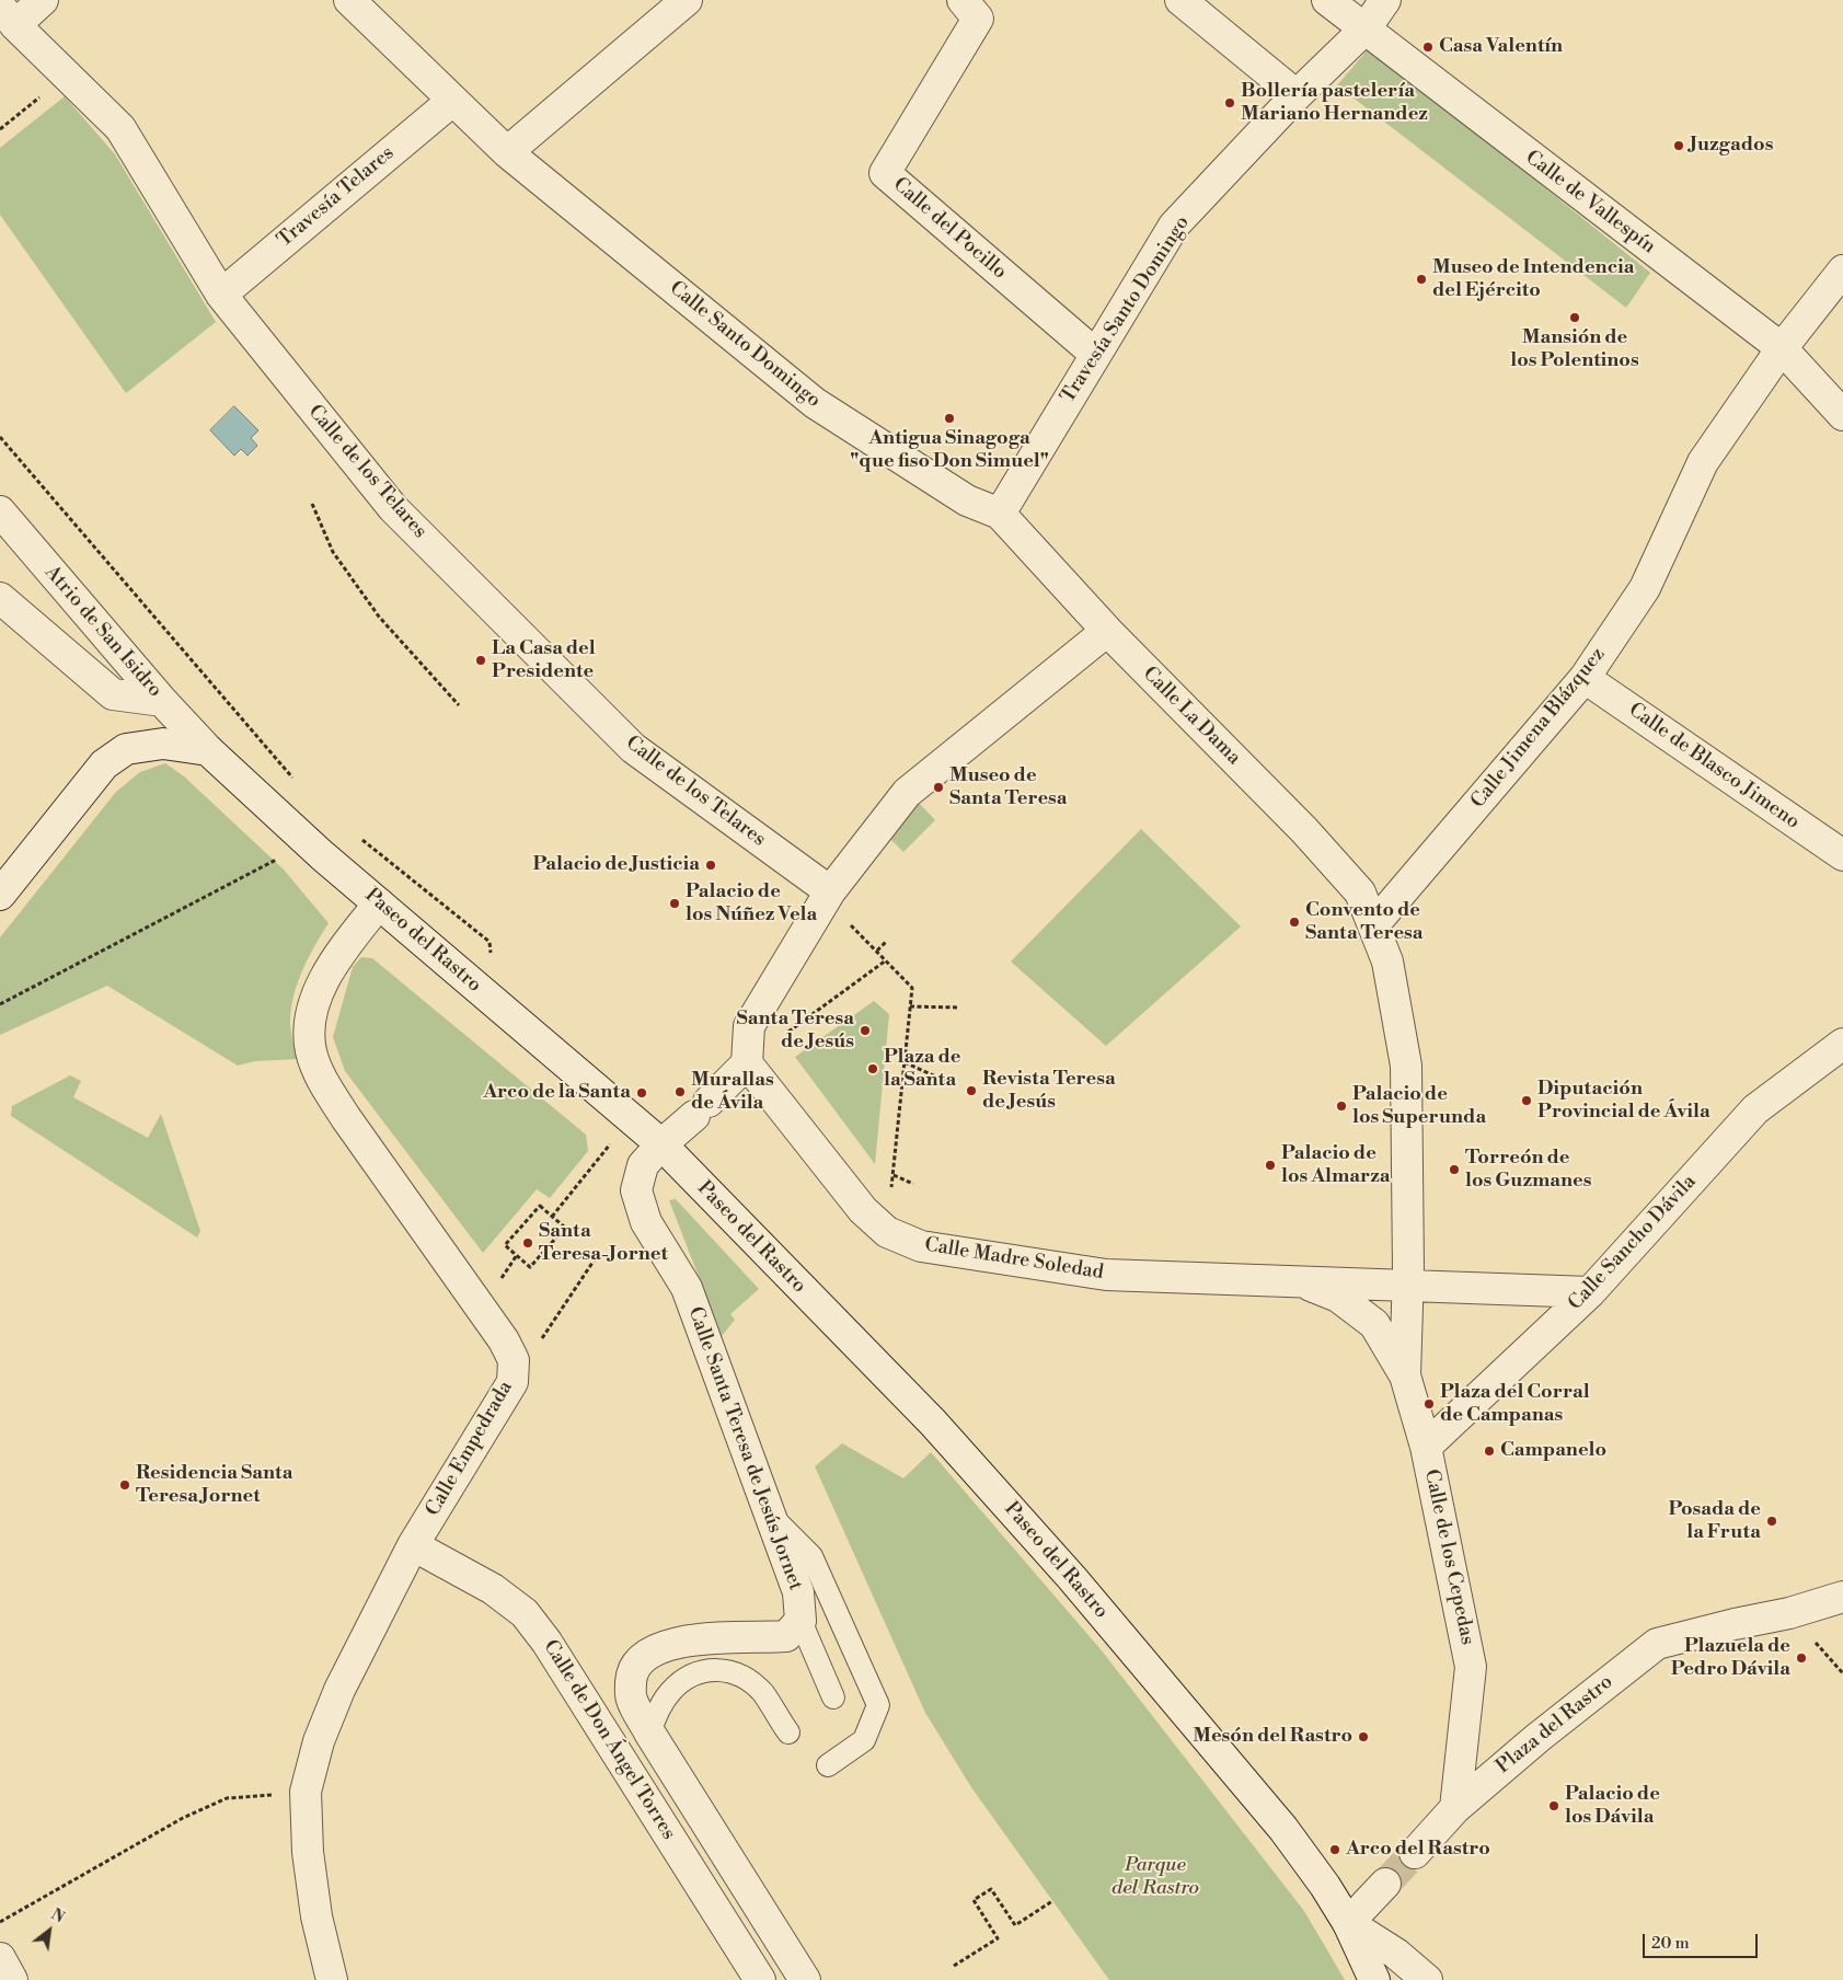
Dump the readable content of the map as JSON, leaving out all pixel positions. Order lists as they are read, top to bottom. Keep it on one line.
{"streets":{"street":["Travesía Telares","Calle de Vallespín","Calle del Pocillo","Travesía Santo Domingo","Calle Santo Domingo","Calle de los Telares","Atrio de San Isidro","Calle La Dama","Calle Jimena Blázquez","Calle de Blasco Jimeno","Paseo del Rastro","Calle Sancho Dávila","Calle Madre Soledad","Calle Empedrada","Calle Santa Teresa de Jesús Jornet","Calle de los Cepedas","Plaza del Rastro","Calle de Don Ángel Torres"]},"crossings":[["Travesía Telares","Calle Santo Domingo"],["Travesía Telares","Calle de los Telares"],["Calle de Vallespín","Travesía Santo Domingo"],["Calle de Vallespín","Calle Jimena Blázquez"],["Calle del Pocillo","Travesía Santo Domingo"],["Travesía Santo Domingo","Calle Santo Domingo"],["Travesía Santo Domingo","Calle La Dama"],["Calle Santo Domingo","Calle La Dama"],["Atrio de San Isidro","Paseo del Rastro"],["Calle La Dama","Calle Jimena Blázquez"],["Calle Jimena Blázquez","Calle de Blasco Jimeno"],["Paseo del Rastro","Calle Empedrada"],["Paseo del Rastro","Calle Santa Teresa de Jesús Jornet"],["Calle Sancho Dávila","Calle de los Cepedas"],["Calle Empedrada","Calle de Don Ángel Torres"],["Calle de los Cepedas","Plaza del Rastro"]],"parks":["Parque del Rastro"],"places":["Casa Valentín","Bollería pastelería Mariano Hernandez","Juzgados","Museo de Intendencia del Ejército","Mansión de los Polentinos","Antigua Sinagoga \"que fiso Don Simuel\"","La Casa del Presidente","Museo de Santa Teresa","Palacio de Justicia","Palacio de los Núñez Vela","Convento de Santa Teresa","Santa Teresa de Jesús","Plaza de la Santa","Revista Teresa de Jesús","Murallas de Ávila","Arco de la Santa","Diputación Provincial de Ávila","Palacio de los Superunda","Palacio de los Almarza","Torreón de los Guzmanes","Santa Teresa-Jornet","Plaza del Corral de Campanas","Campanelo","Residencia Santa Teresa Jornet","Posada de la Fruta","Plazuela de Pedro Dávila","Mesón del Rastro","Palacio de los Dávila","Arco del Rastro"],"scale_bar":"20 m","north":"top right"}
